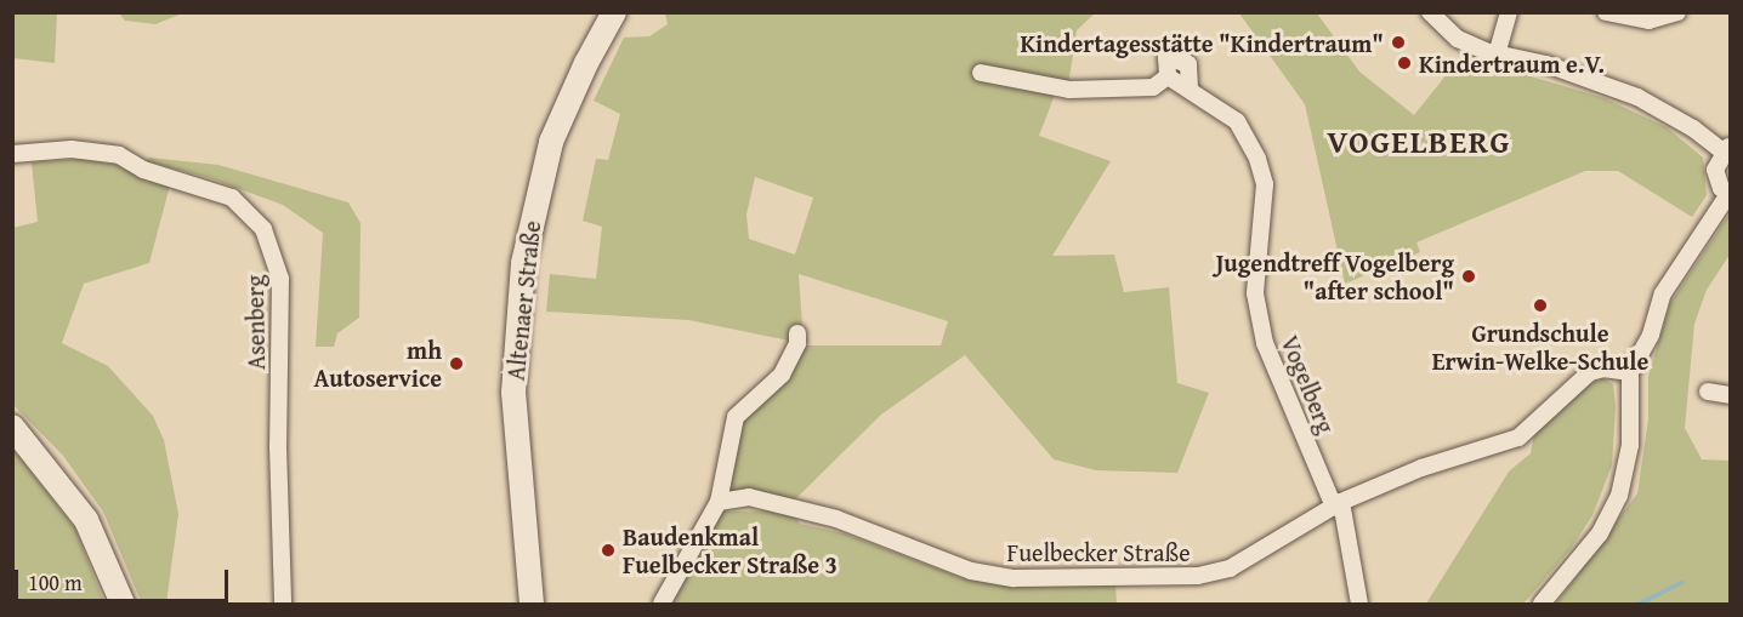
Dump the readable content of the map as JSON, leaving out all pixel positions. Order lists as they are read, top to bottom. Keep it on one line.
{"streets":{"main road":["Altenaer Straße"],"street":["Asenberg","Vogelberg","Fuelbecker Straße"]},"crossings":[["Vogelberg","Fuelbecker Straße"]],"districts":["VOGELBERG"],"places":["Kindertagesstätte \"Kindertraum\"","Kindertraum e.V.","Jugendtreff Vogelberg \"after school\"","Grundschule Erwin-Welke-Schule","mh Autoservice","Baudenkmal Fuelbecker Straße 3"],"scale_bar":"100 m"}
